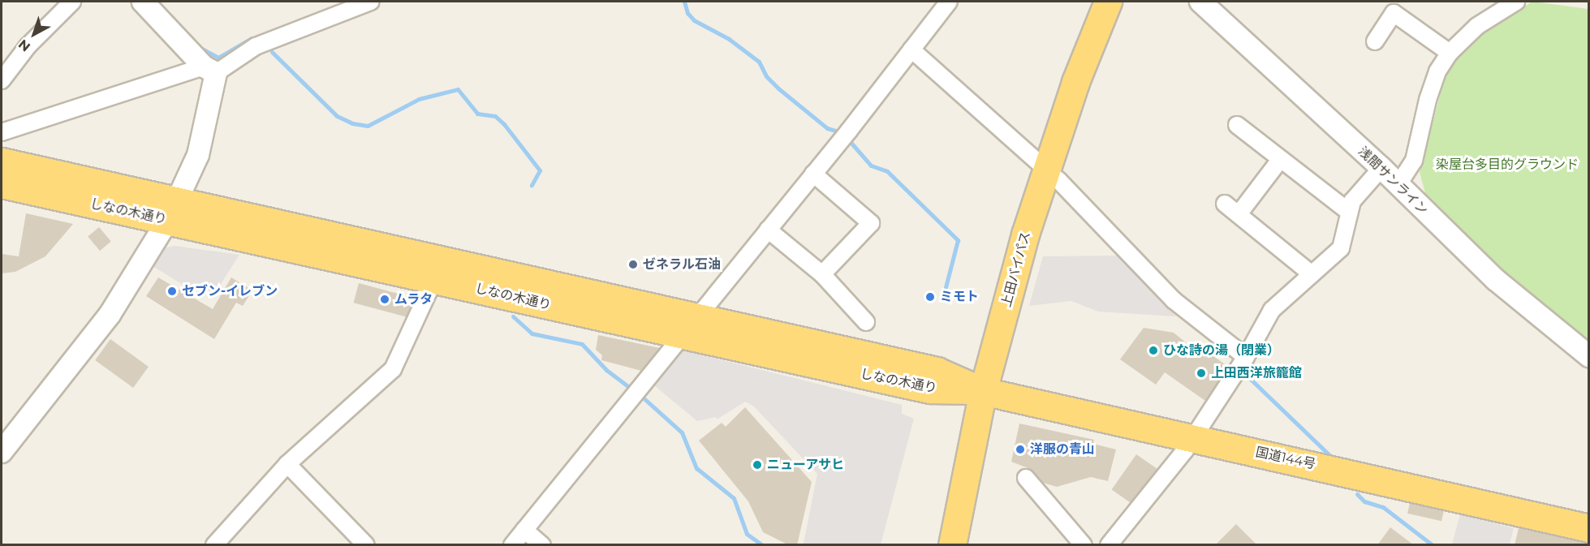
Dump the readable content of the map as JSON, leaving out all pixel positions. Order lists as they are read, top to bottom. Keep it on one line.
{"streets":{"highway":["しなの木通り","上田バイパス","国道144号"],"street":["浅間サンライン"]},"crossings":[["しなの木通り","上田バイパス"],["しなの木通り","国道144号"],["上田バイパス","国道144号"]],"parks":["染屋台多目的グラウンド"],"places":["ゼネラル石油","セブン-イレブン","ミモト","ムラタ","ひな詩の湯（閉業）","上田西洋旅籠館","洋服の青山","ニューアサヒ"],"north":"bottom left"}
